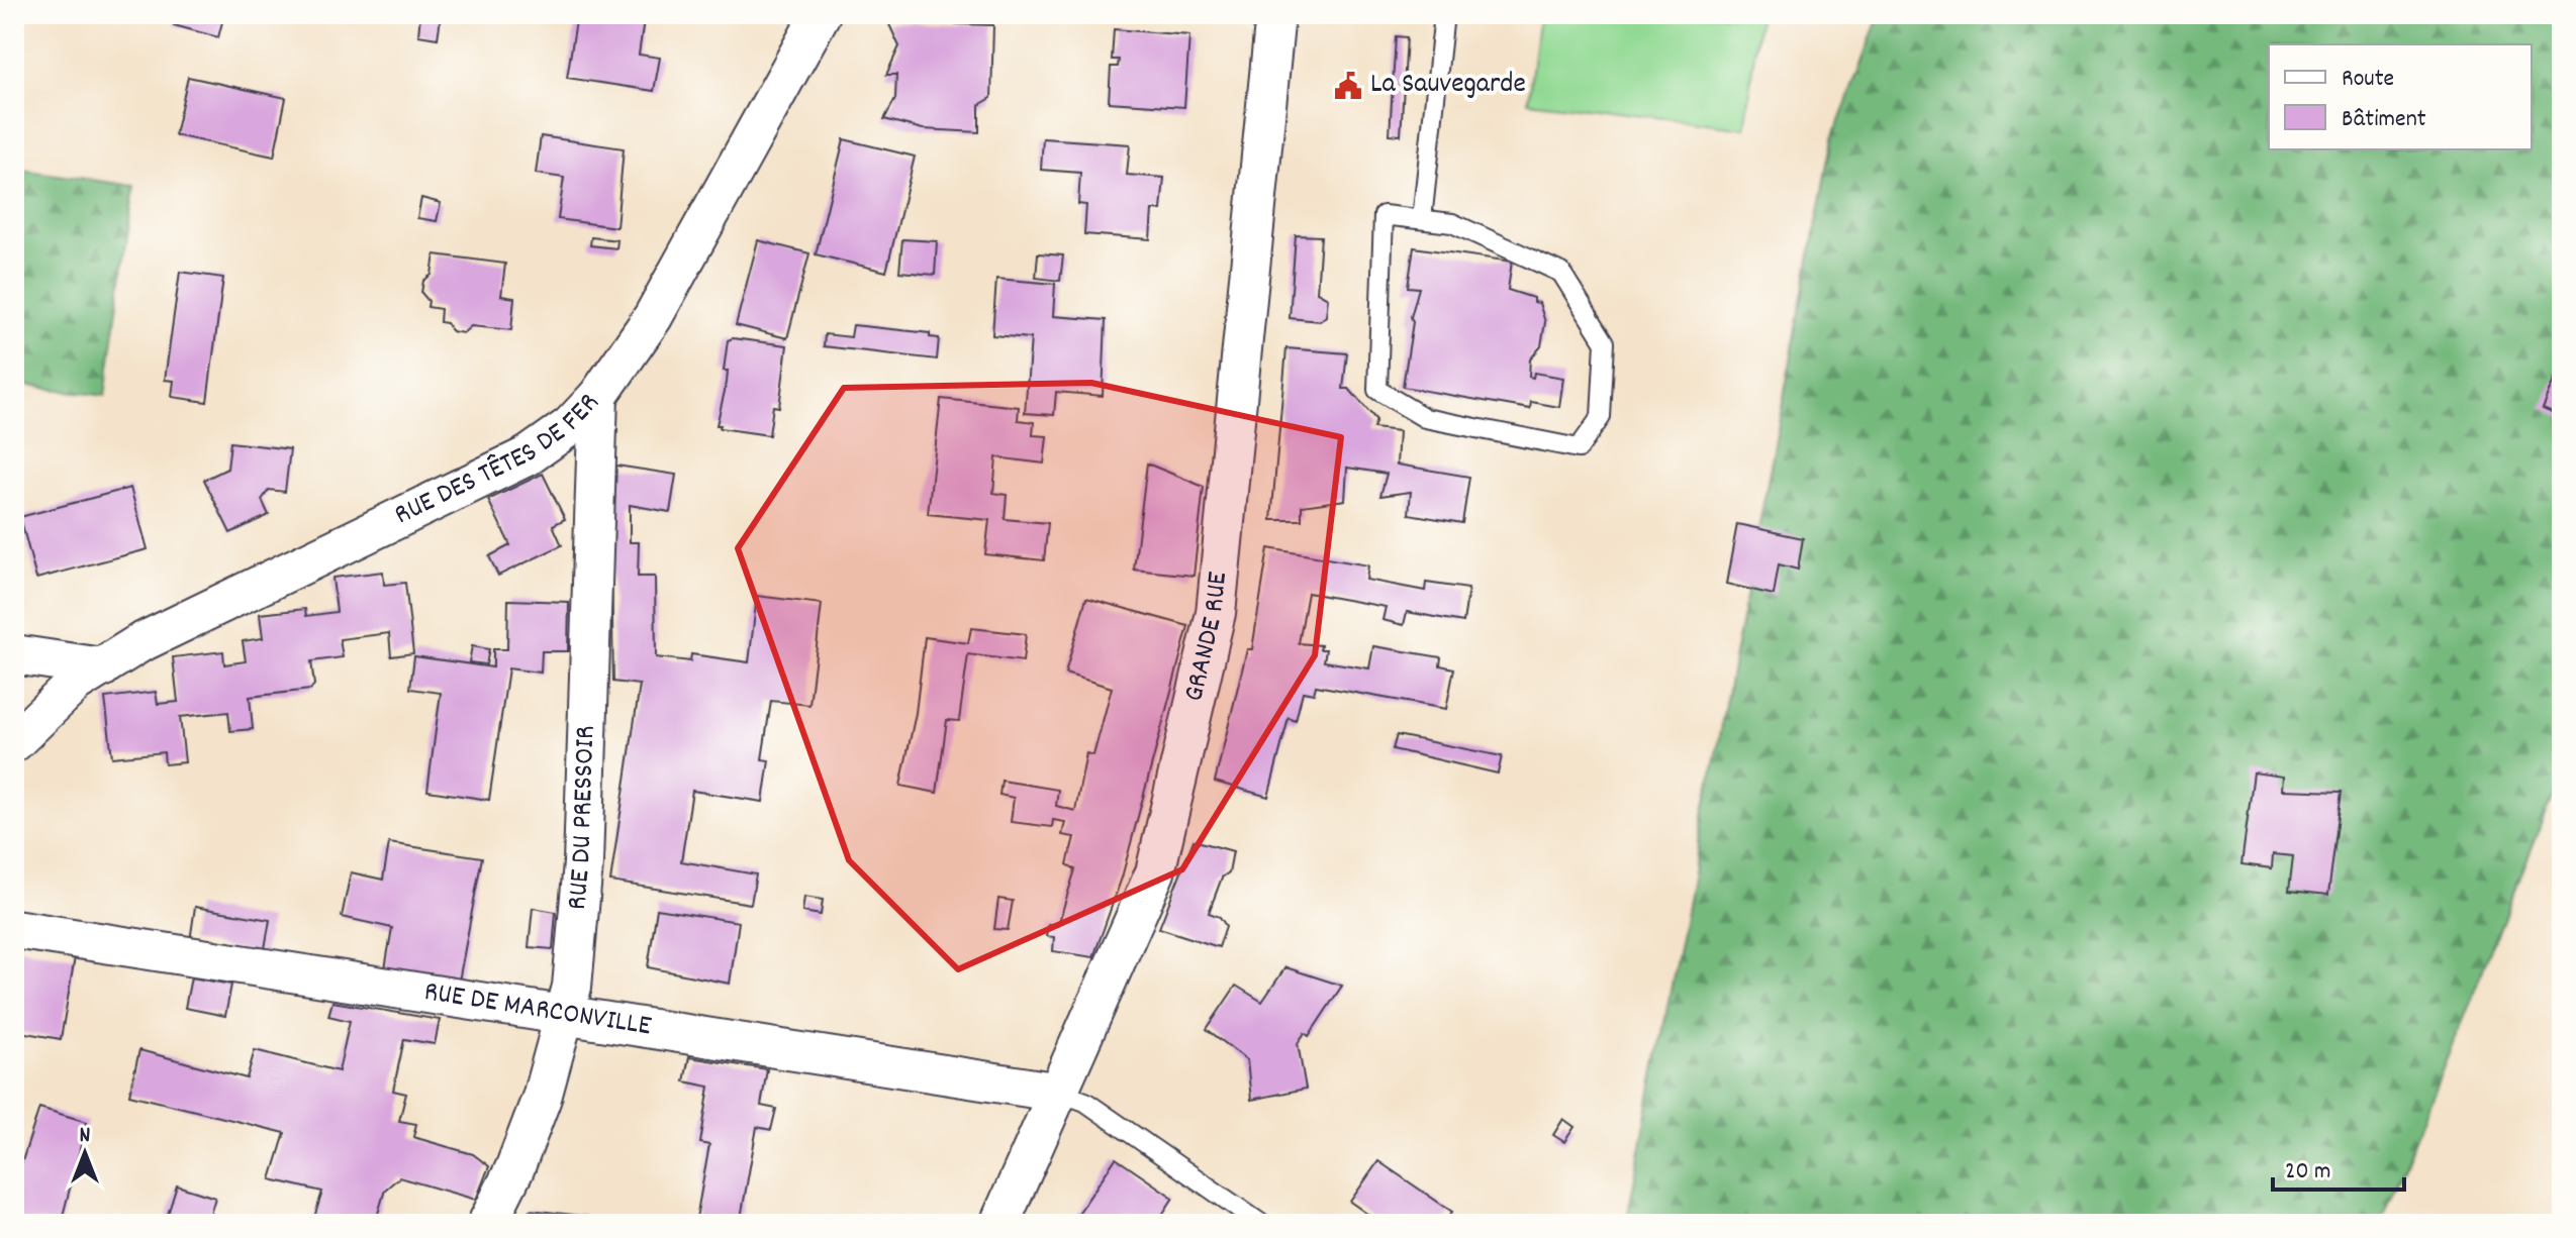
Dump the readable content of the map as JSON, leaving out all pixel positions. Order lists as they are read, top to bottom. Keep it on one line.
{"streets":{"street":["RUE DES TÊTES DE FER","GRANDE RUE","RUE DU PRESSOIR","RUE DE MARCONVILLE"]},"crossings":[["RUE DES TÊTES DE FER","RUE DU PRESSOIR"],["GRANDE RUE","RUE DE MARCONVILLE"],["RUE DU PRESSOIR","RUE DE MARCONVILLE"]],"places":{"public building":["La Sauvegarde"]},"legend":["Route","Bâtiment"],"scale_bar":"20 m","north":"top"}
